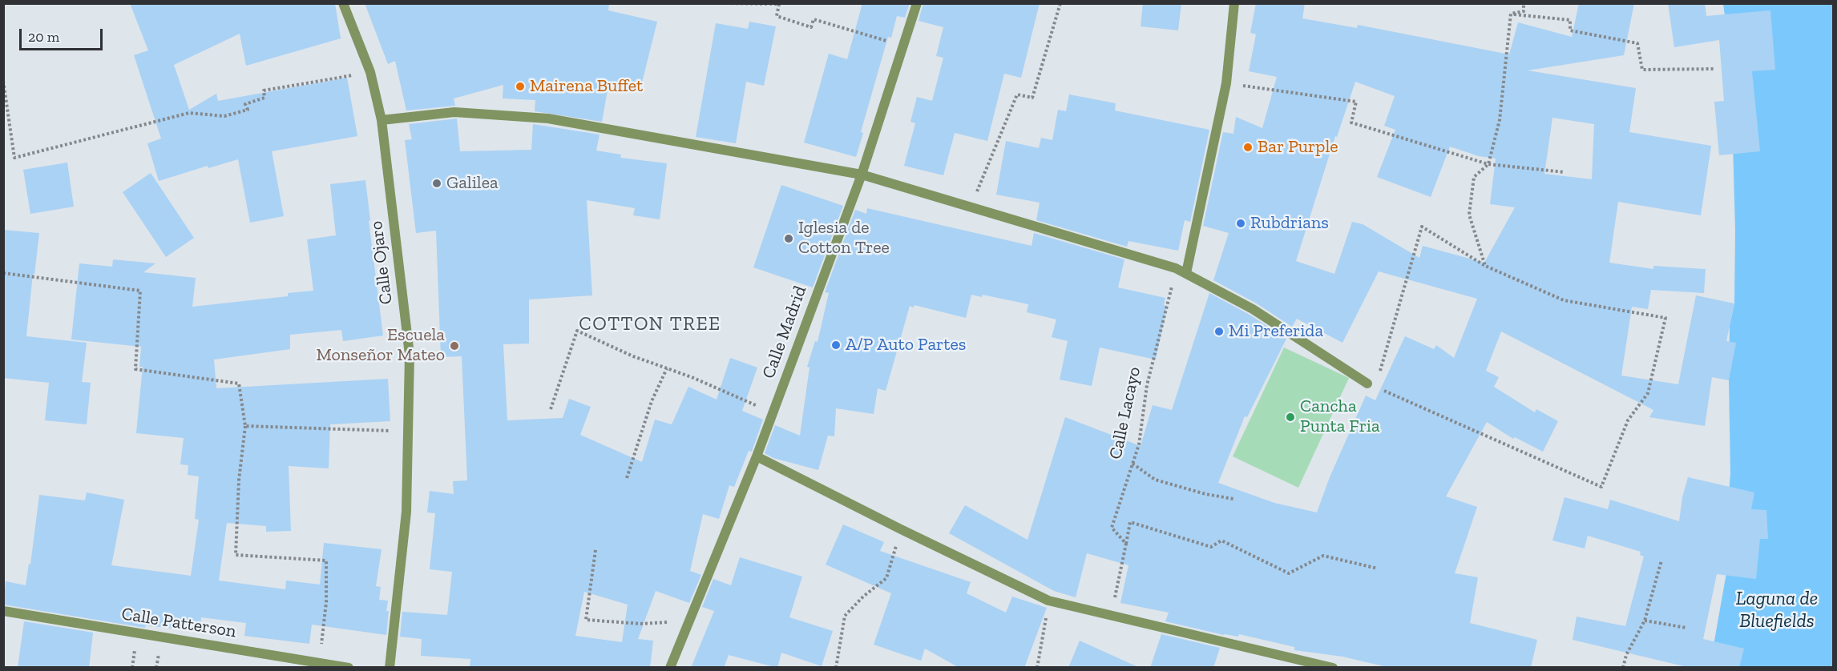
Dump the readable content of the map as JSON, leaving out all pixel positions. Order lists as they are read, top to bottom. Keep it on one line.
{"streets":{"street":["Calle Ojaro","Calle Madrid","Calle Patterson"],"path":["Calle Lacayo"]},"districts":["COTTON TREE"],"water":["Laguna de Bluefields"],"places":["Mairena Buffet","Bar Purple","Galilea","Rubdrians","Iglesia de Cotton Tree","Mi Preferida","A/P Auto Partes","Escuela Monseñor Mateo","Cancha Punta Fria"],"scale_bar":"20 m"}
